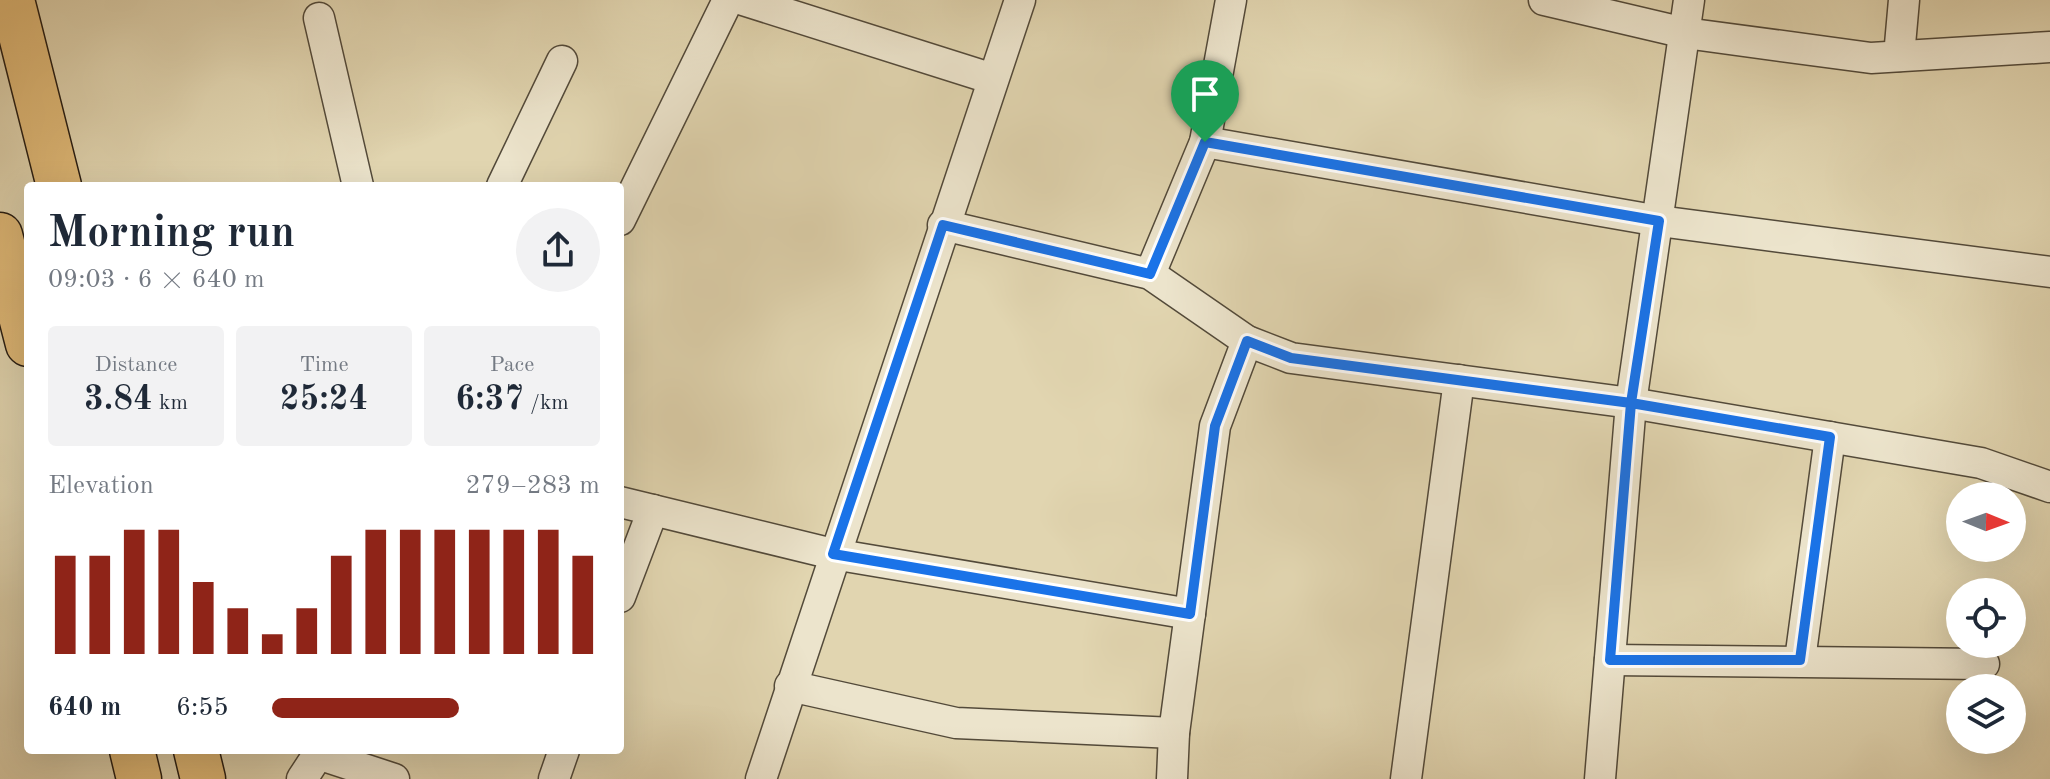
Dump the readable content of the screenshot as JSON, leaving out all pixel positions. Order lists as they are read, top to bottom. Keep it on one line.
{"north":"right","page":{"heading":["Morning run","09:03 · 6 × 640 m"],"stats":[["Distance","3.84 km"],["Time","25:24"],["Pace","6:37 /km"]],"chart":["Elevation","279–283 m"],"list":[{"name":"640 m","note":"6:55"}]}}
